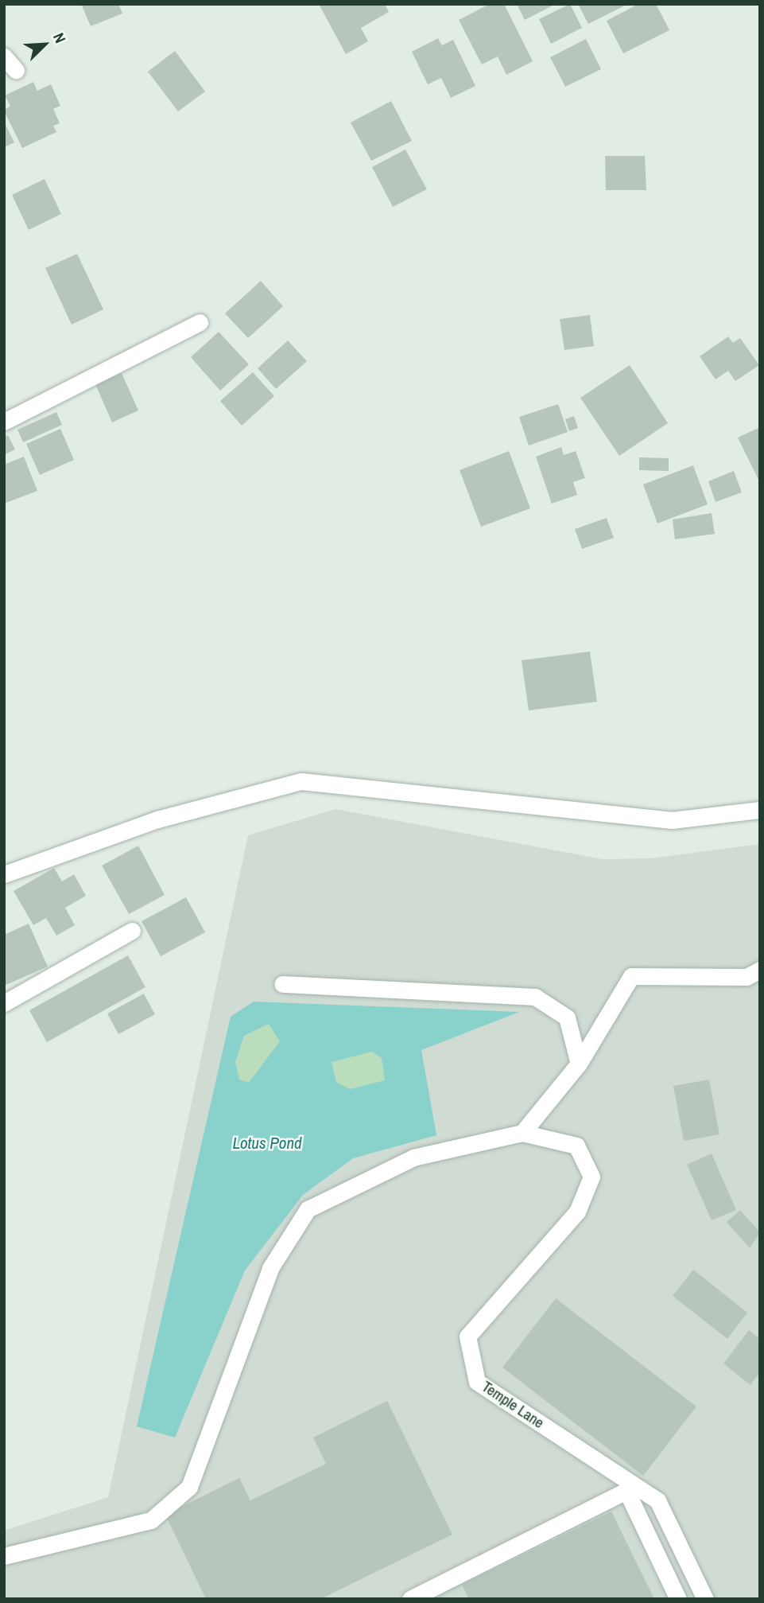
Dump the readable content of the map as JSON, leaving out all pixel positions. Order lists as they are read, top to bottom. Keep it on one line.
{"streets":{"street":["Temple Lane"]},"water":["Lotus Pond"],"north":"top right"}
